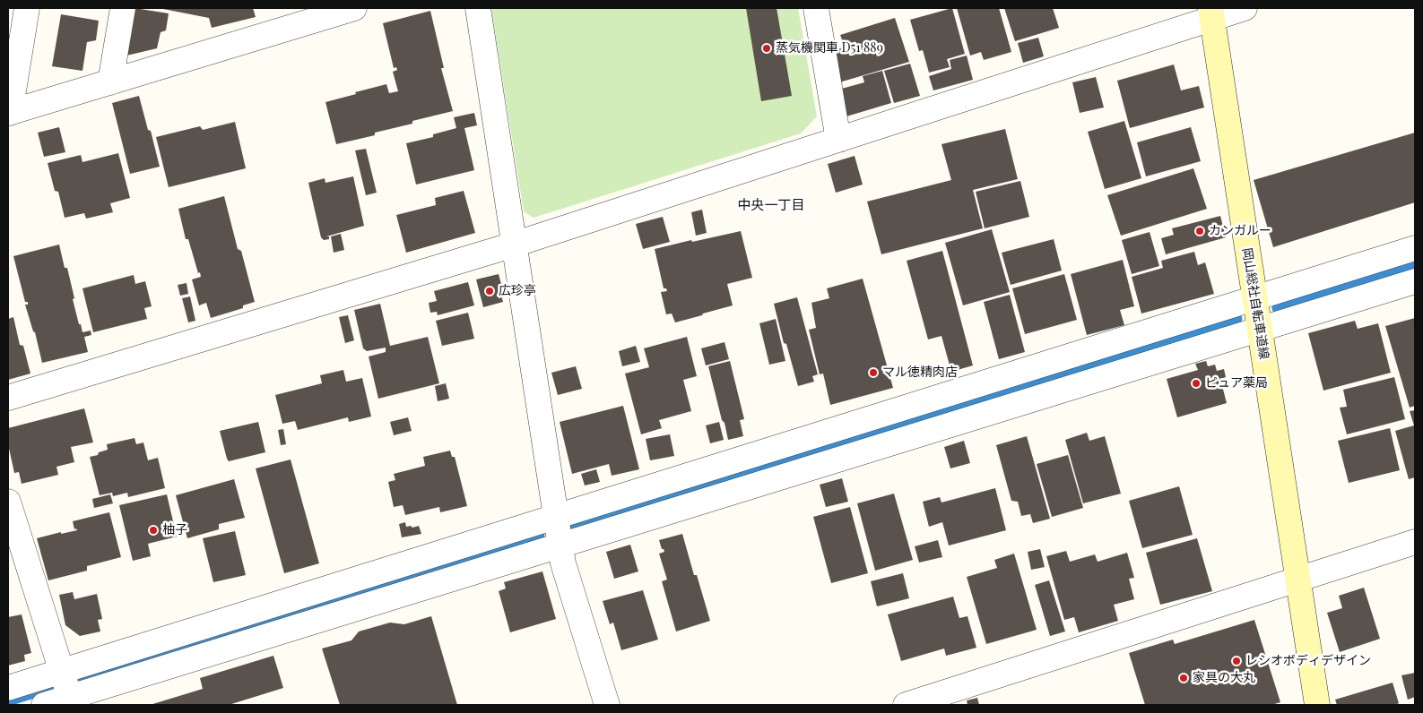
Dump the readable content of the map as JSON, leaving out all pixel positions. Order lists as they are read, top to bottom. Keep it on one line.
{"streets":{"main road":["岡山総社自転車道線"]},"districts":["中央一丁目"],"places":["蒸気機関車 D51 889","カンガルー","広珍亭","マル徳精肉店","ピュア薬局","柚子","レシオボディデザイン","家具の大丸"]}
